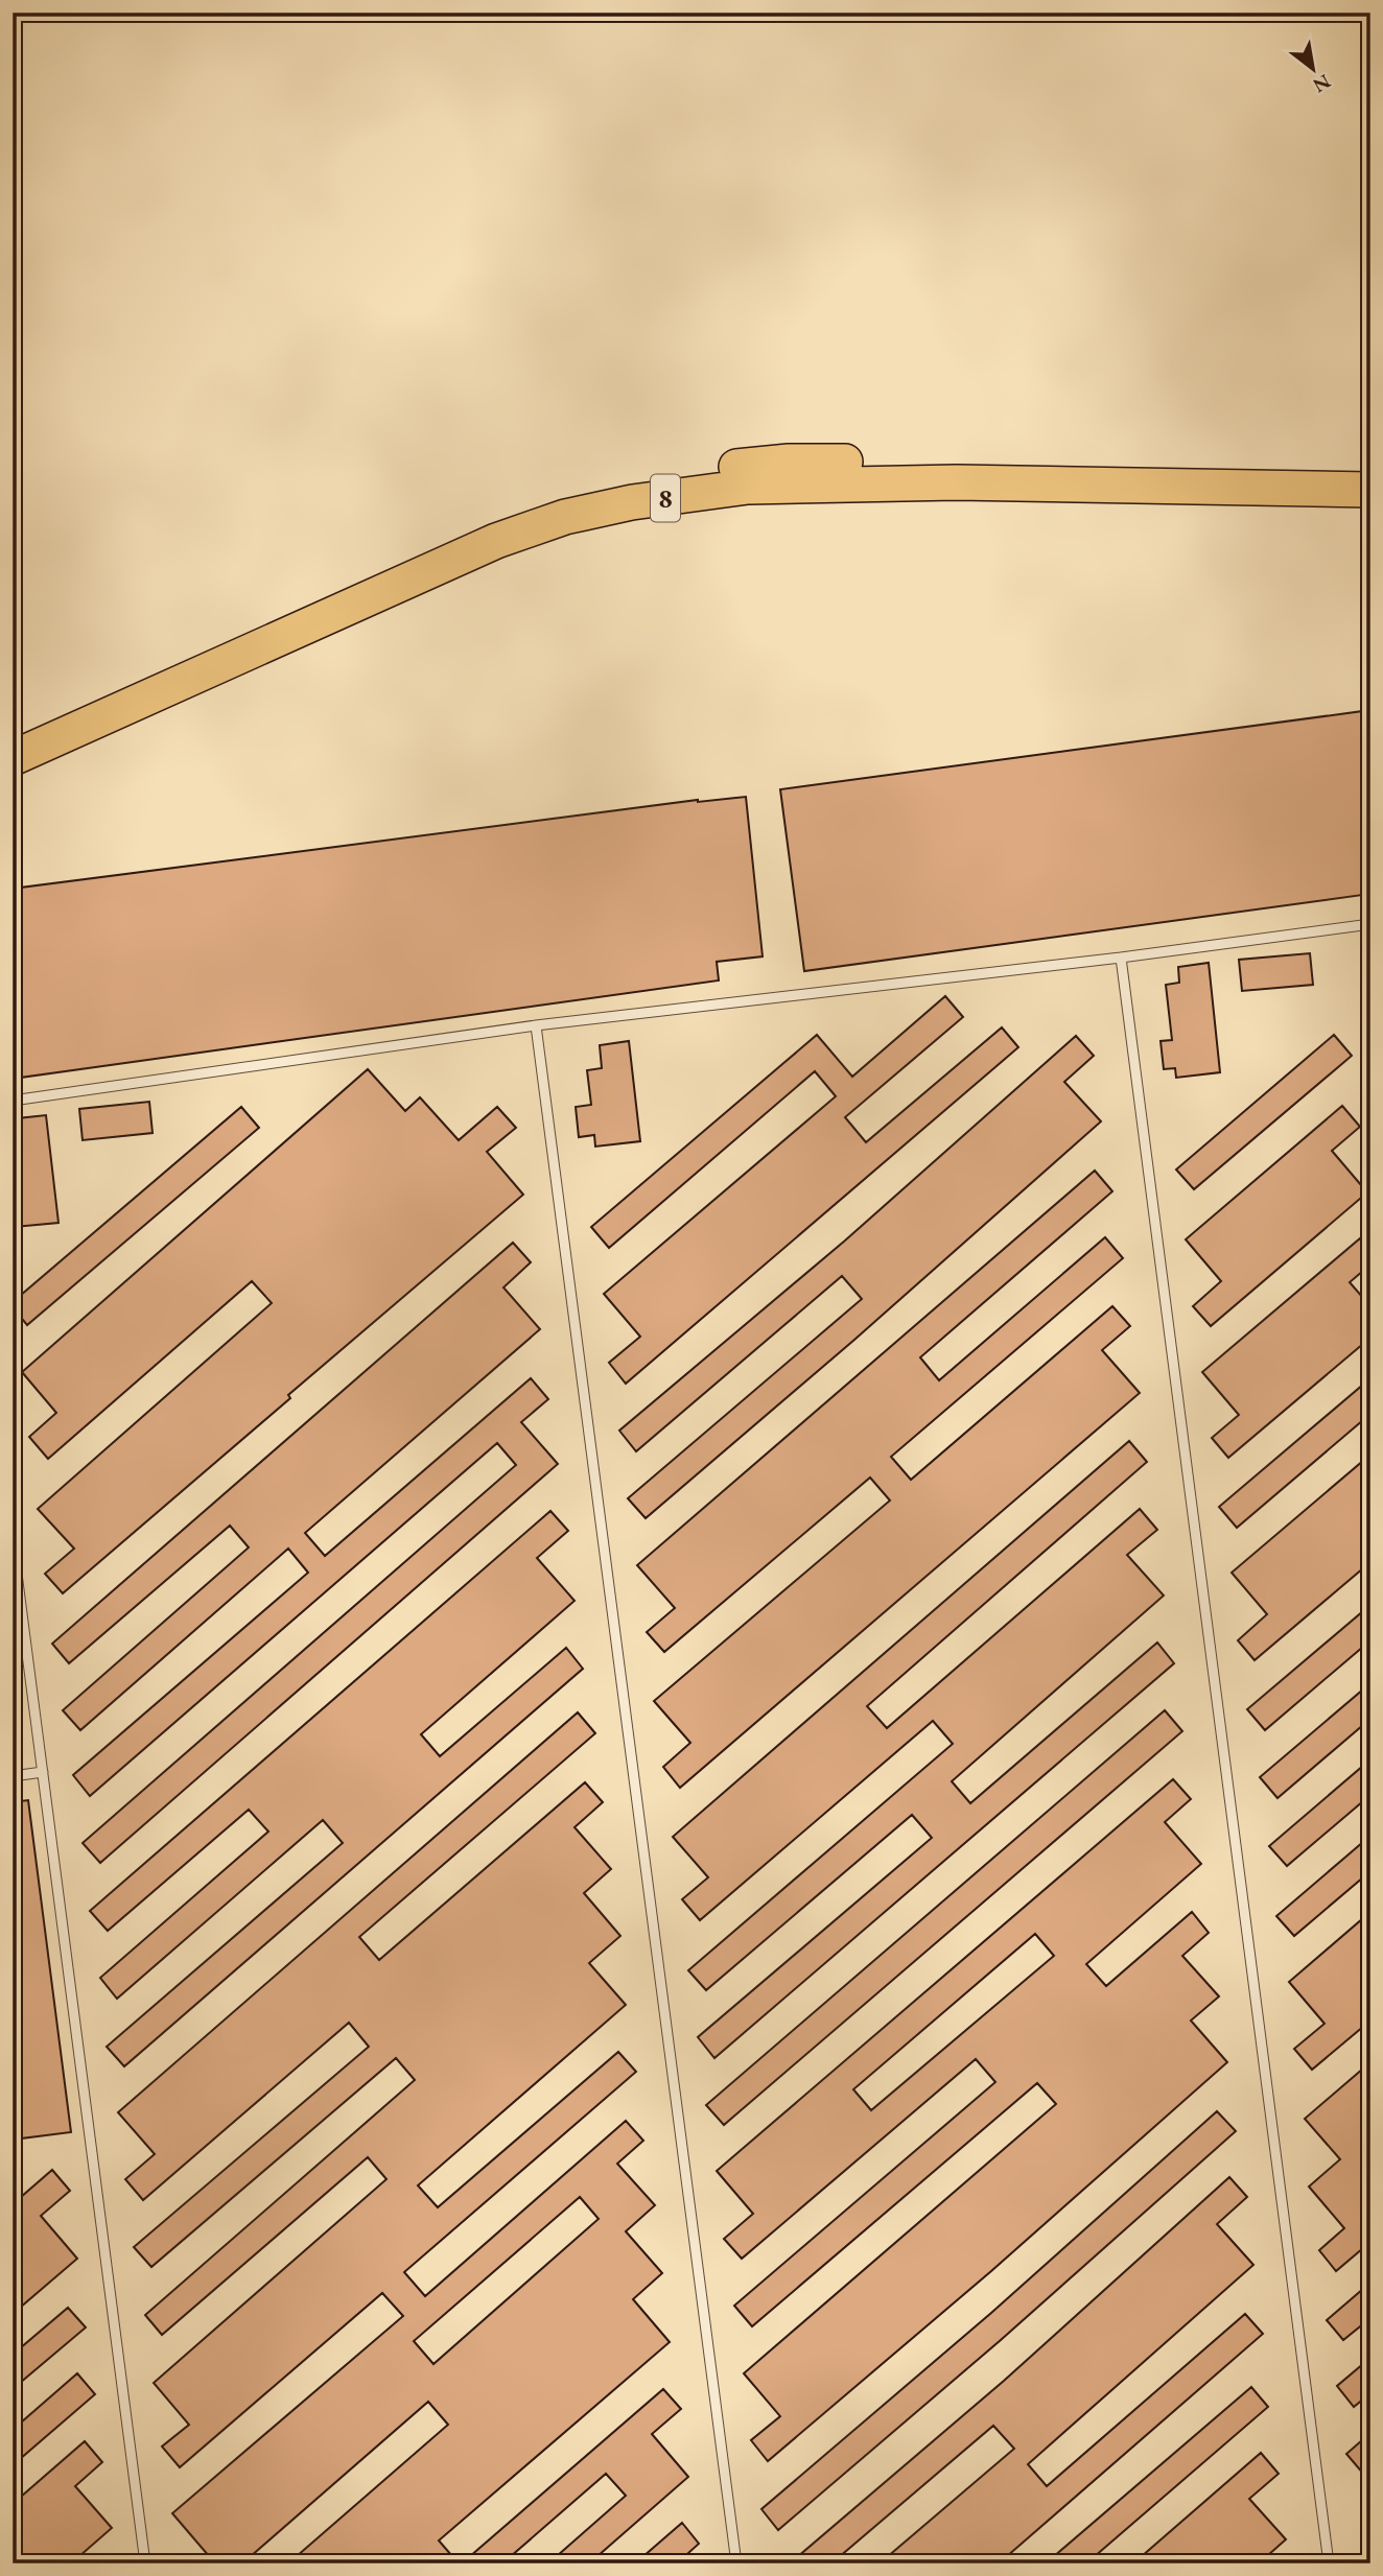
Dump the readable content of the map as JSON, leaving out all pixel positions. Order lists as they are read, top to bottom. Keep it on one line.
{"streets":{"highway":["8"]},"north":"bottom right"}
